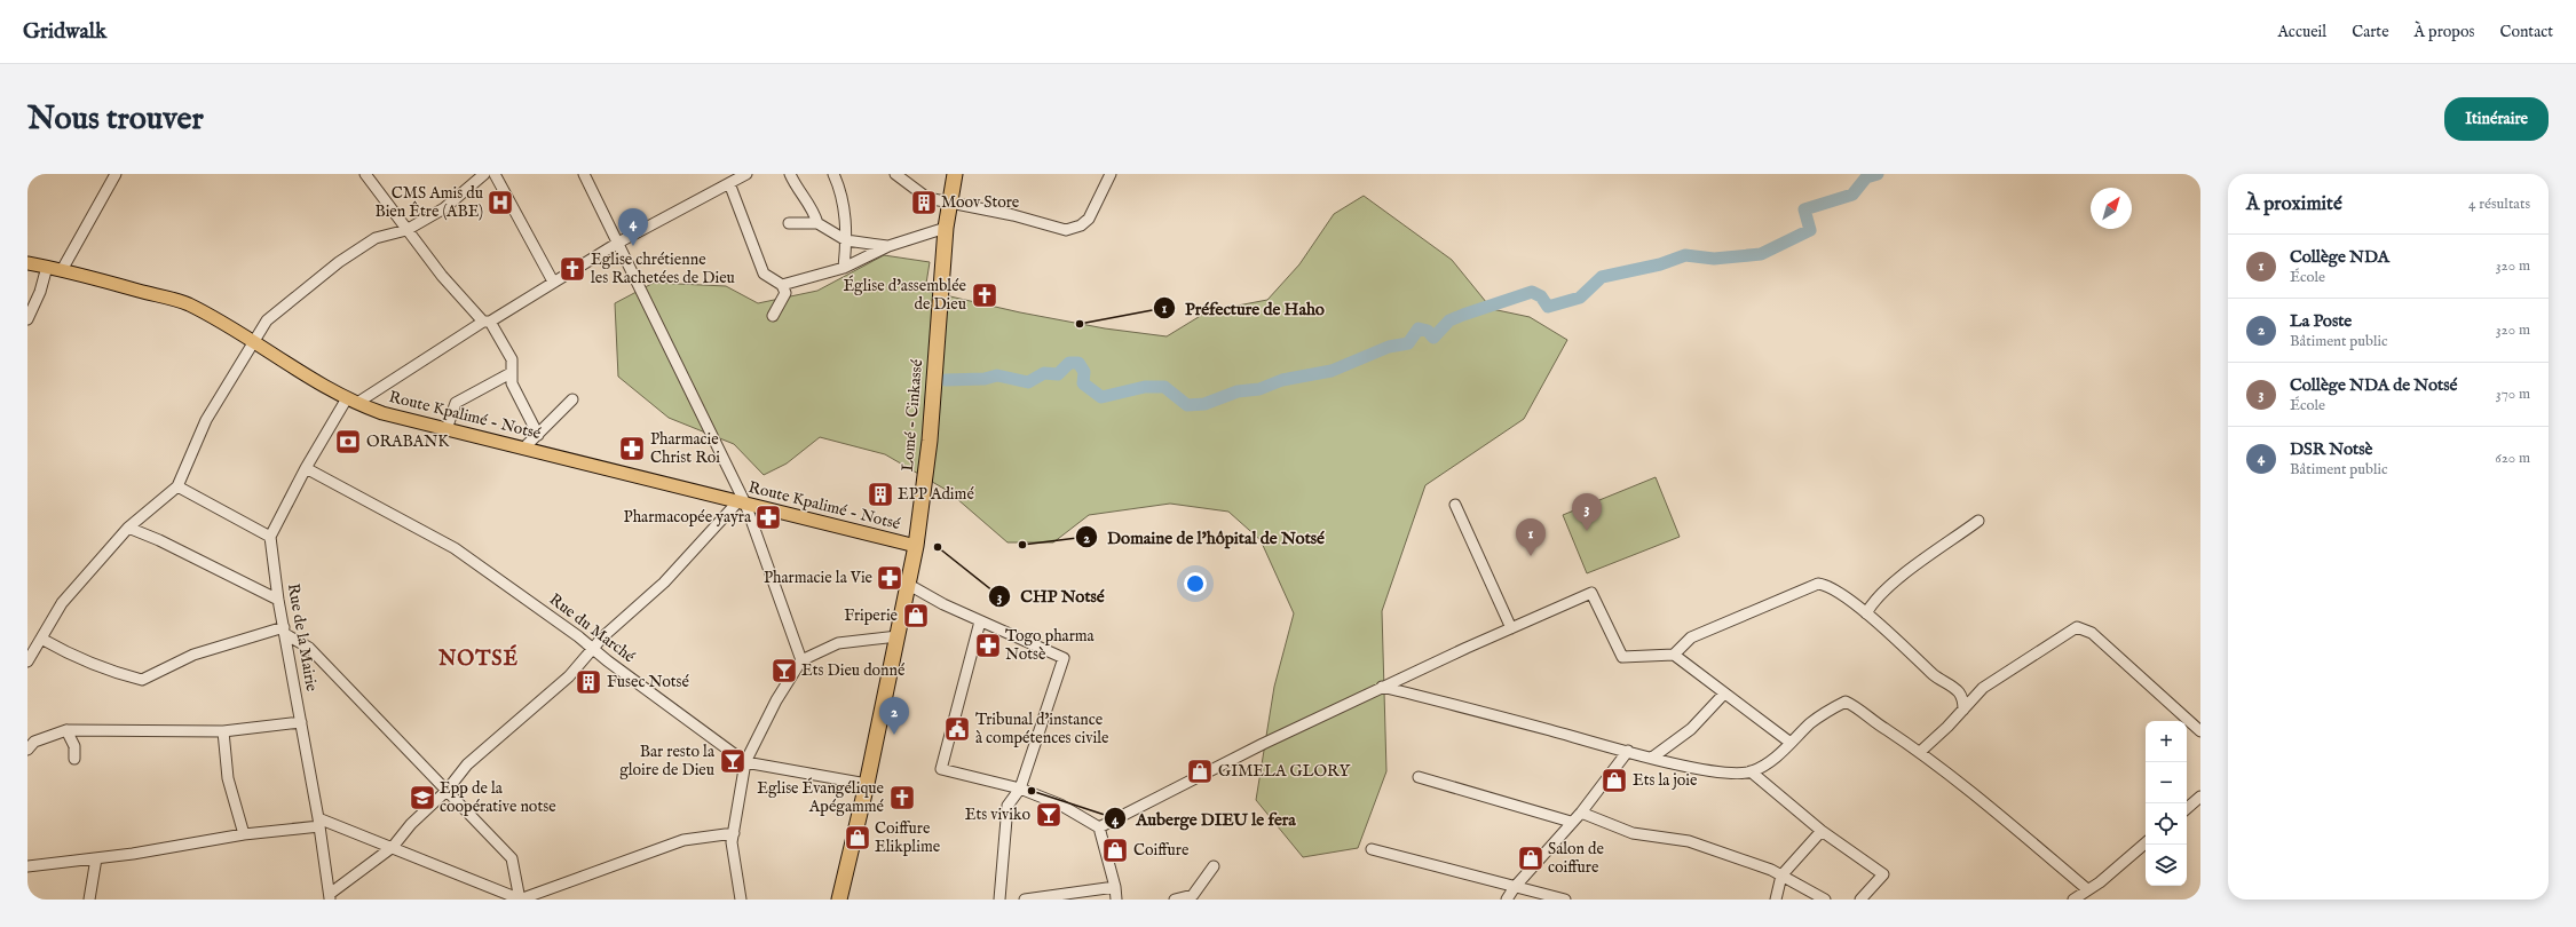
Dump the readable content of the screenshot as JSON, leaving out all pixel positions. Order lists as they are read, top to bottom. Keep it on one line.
{"streets":{"highway":["Lomé - Cinkassé"],"main road":["Route Kpalimé - Notsé"],"street":["Rue du Marché","Rue de la Mairie"]},"crossings":[["Route Kpalimé - Notsé","Lomé - Cinkassé"],["Lomé - Cinkassé","Rue du Marché"]],"districts":["NOTSÉ"],"places":{"hospital":["CMS Amis du Bien Être (ABE)"],"building":["Moov Store","EPP Adimé","Fusec Notsé"],"church":["Eglise chrétienne les Rachetées de Dieu","Église d'assemblée de Dieu","Eglise Évangélique Apégammé"],"other":["Préfecture de Haho","Domaine de l'hôpital de Notsé","CHP Notsé","Auberge DIEU le fera"],"bank":["ORABANK"],"pharmacy":["Pharmacie Christ Roi","Pharmacopée yayra","Pharmacie la Vie","Togo pharma Notsè"],"shop":["Friperie","GIMELA GLORY","Ets la joie","Coiffure Elikplime","Coiffure","Salon de coiffure"],"bar":["Ets Dieu donné","Bar resto la gloire de Dieu","Ets viviko"],"public building":["Tribunal d'instance à compétences civile"],"school or university":["Epp de la coopérative notse"]},"north":"top right","page":{"header":"Gridwalk","nav":["Accueil","Carte","À propos","Contact"],"buttons":"Itinéraire","title":"Nous trouver","heading":["À proximité","4 résultats"],"pins":["4","3","1","2"],"list":[{"mark":"1","name":"Collège NDA","note":"École","value":"320 m"},{"mark":"2","name":"La Poste","note":"Bâtiment public","value":"320 m"},{"mark":"3","name":"Collège NDA de Notsé","note":"École","value":"370 m"},{"mark":"4","name":"DSR Notsè","note":"Bâtiment public","value":"620 m"}],"map_buttons":["+","−"]}}
